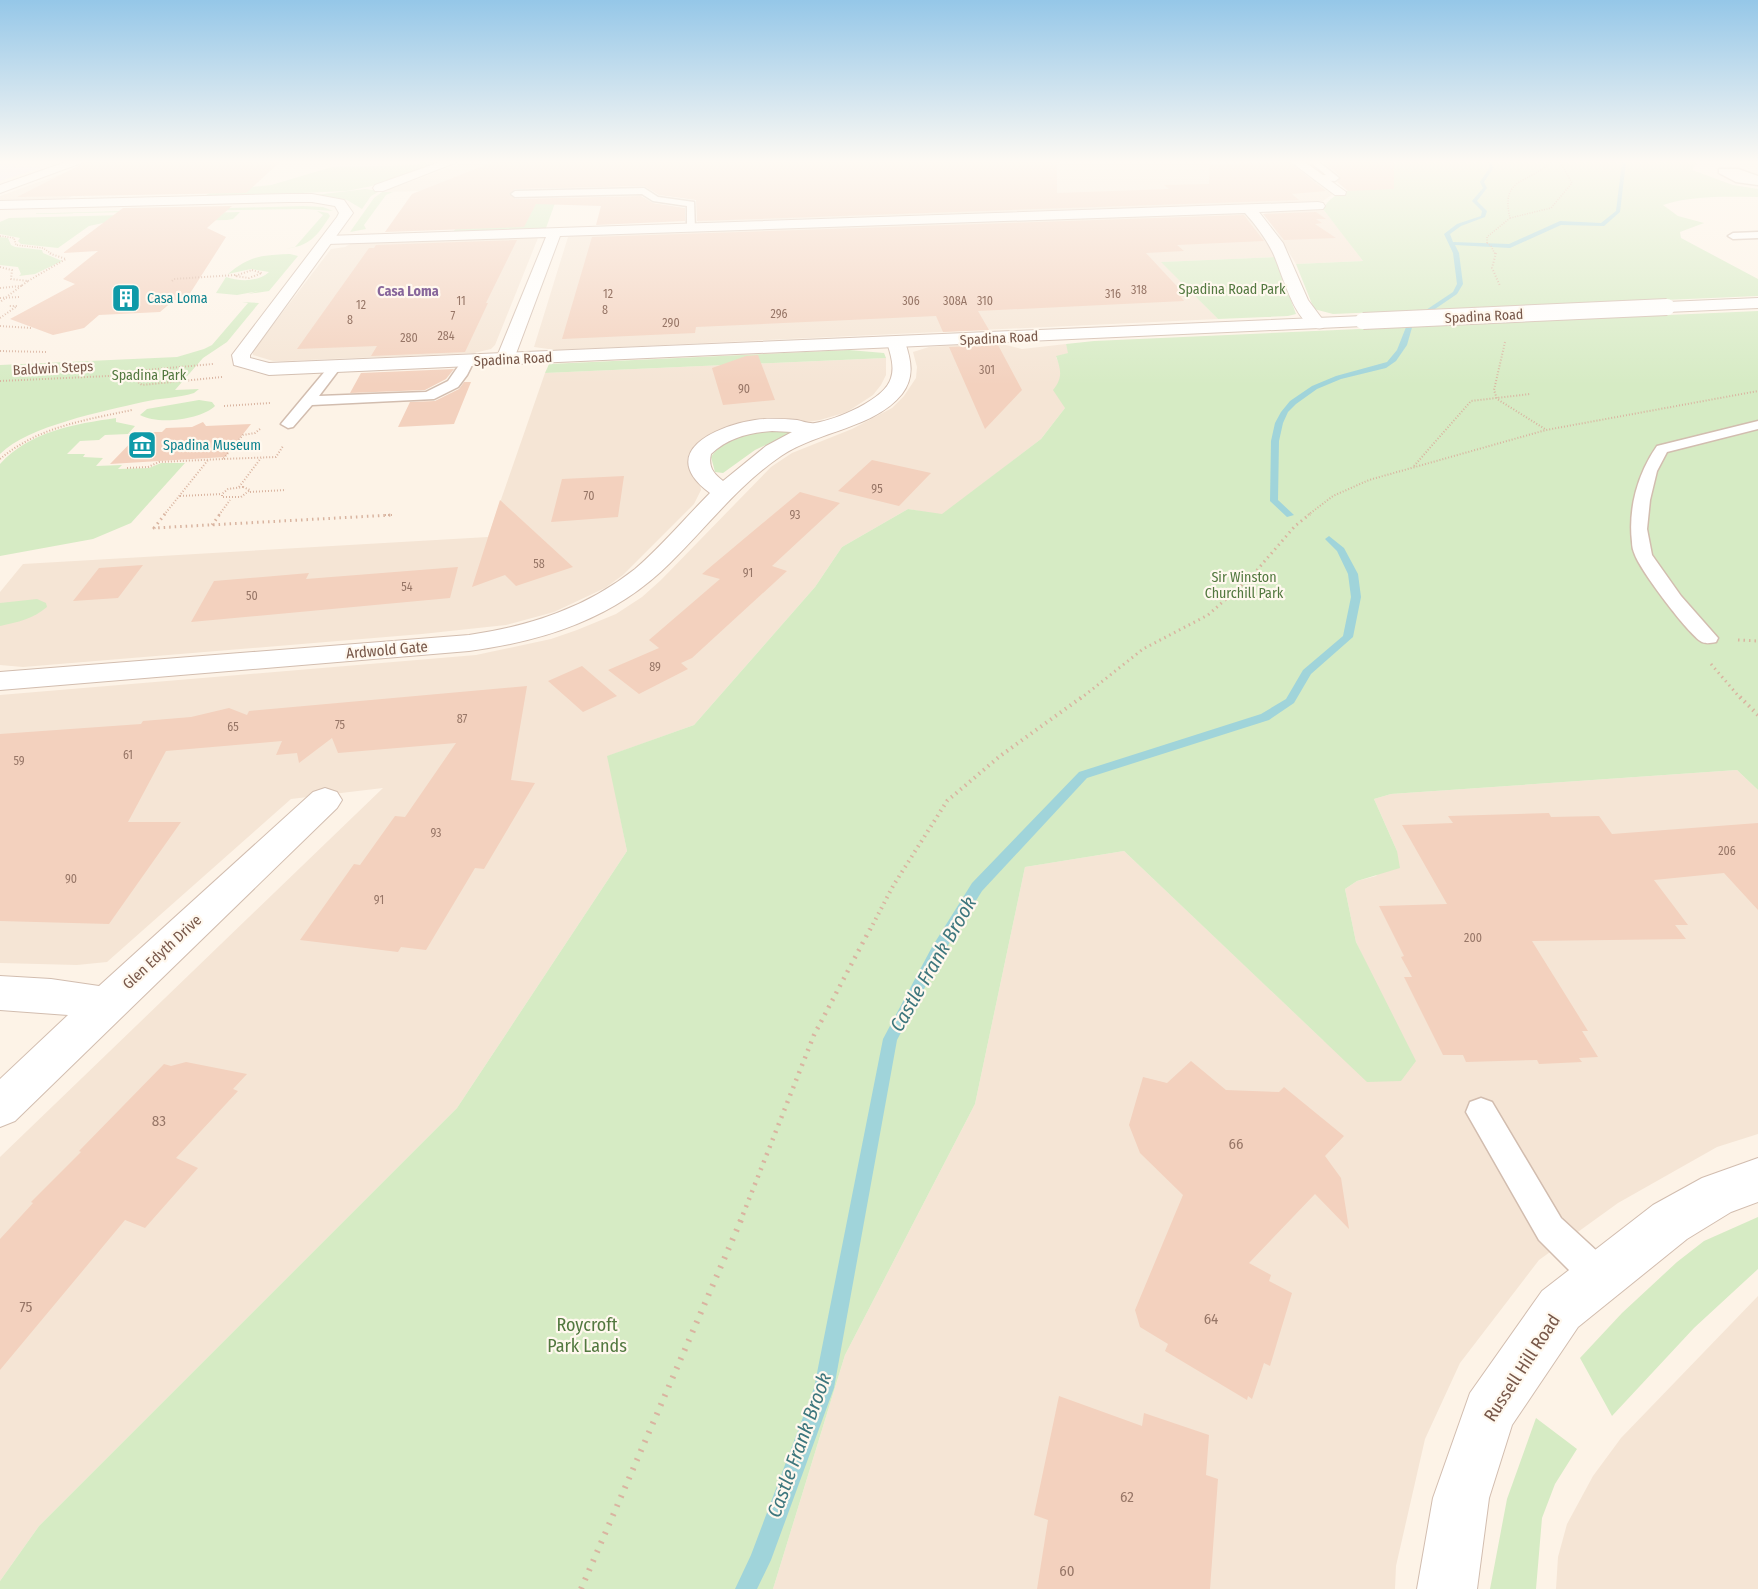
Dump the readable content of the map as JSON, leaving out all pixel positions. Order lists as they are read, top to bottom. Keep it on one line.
{"streets":{"street":["Spadina Road","Ardwold Gate","Glen Edyth Drive","Russell Hill Road"],"path":["Baldwin Steps"]},"crossings":[["Spadina Road","Ardwold Gate"]],"districts":["Casa Loma"],"water":["Castle Frank Brook"],"parks":["Spadina Road Park","Spadina Park","Sir Winston Churchill Park","Roycroft Park Lands"],"places":{"building":["Casa Loma"],"museum":["Spadina Museum"]},"house_numbers":["318","12","316","11","306","308A","310","12","8","296","7","8","290","284","280","301","90","95","70","93","58","91","54","50","89","87","75","65","61","59","93","206","90","91","200","83","66","75","64","62","60"]}
